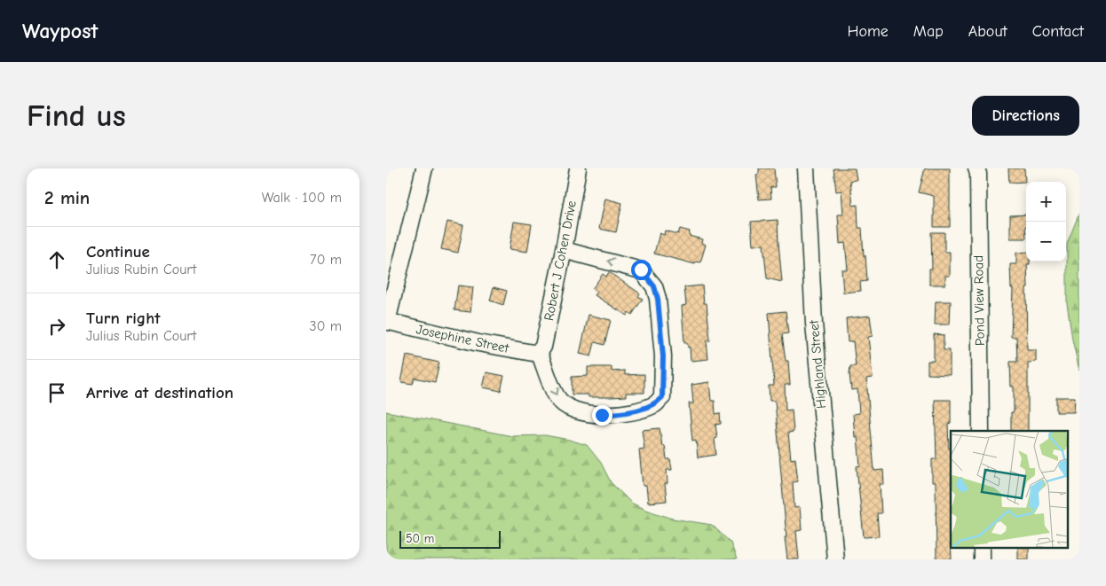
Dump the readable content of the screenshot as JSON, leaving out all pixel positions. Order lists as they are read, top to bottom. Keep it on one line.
{"streets":{"street":["Robert J Cohen Drive","Pond View Road","Josephine Street","Highland Street"]},"crossings":[["Robert J Cohen Drive","Josephine Street"]],"scale_bar":"50 m","page":{"header":"Waypost","nav":["Home","Map","About","Contact"],"buttons":"Directions","title":"Find us","heading":["2 min","Walk · 100 m"],"map_buttons":["+","−"],"list":[["Continue","Julius Rubin Court","70 m"],["Turn right","Julius Rubin Court","30 m"],"Arrive at destination"],"scale":"50 m"}}
